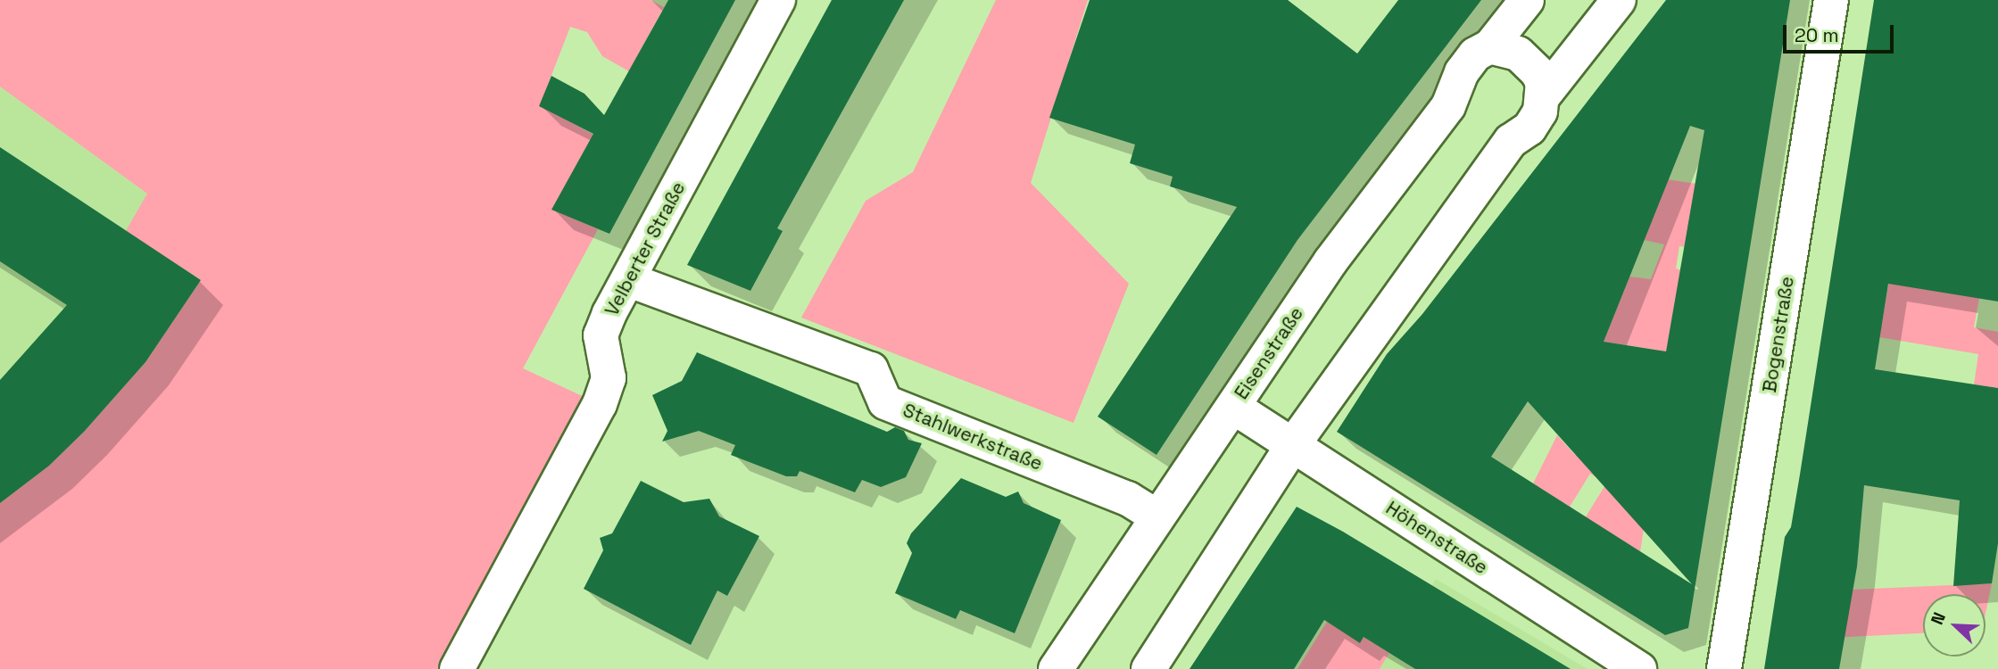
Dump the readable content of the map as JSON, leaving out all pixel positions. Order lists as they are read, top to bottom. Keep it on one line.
{"streets":{"street":["Velberter Straße","Bogenstraße","Eisenstraße","Stahlwerkstraße","Höhenstraße"]},"crossings":[["Velberter Straße","Stahlwerkstraße"],["Eisenstraße","Stahlwerkstraße"],["Eisenstraße","Höhenstraße"]],"scale_bar":"20 m","north":"top left"}
